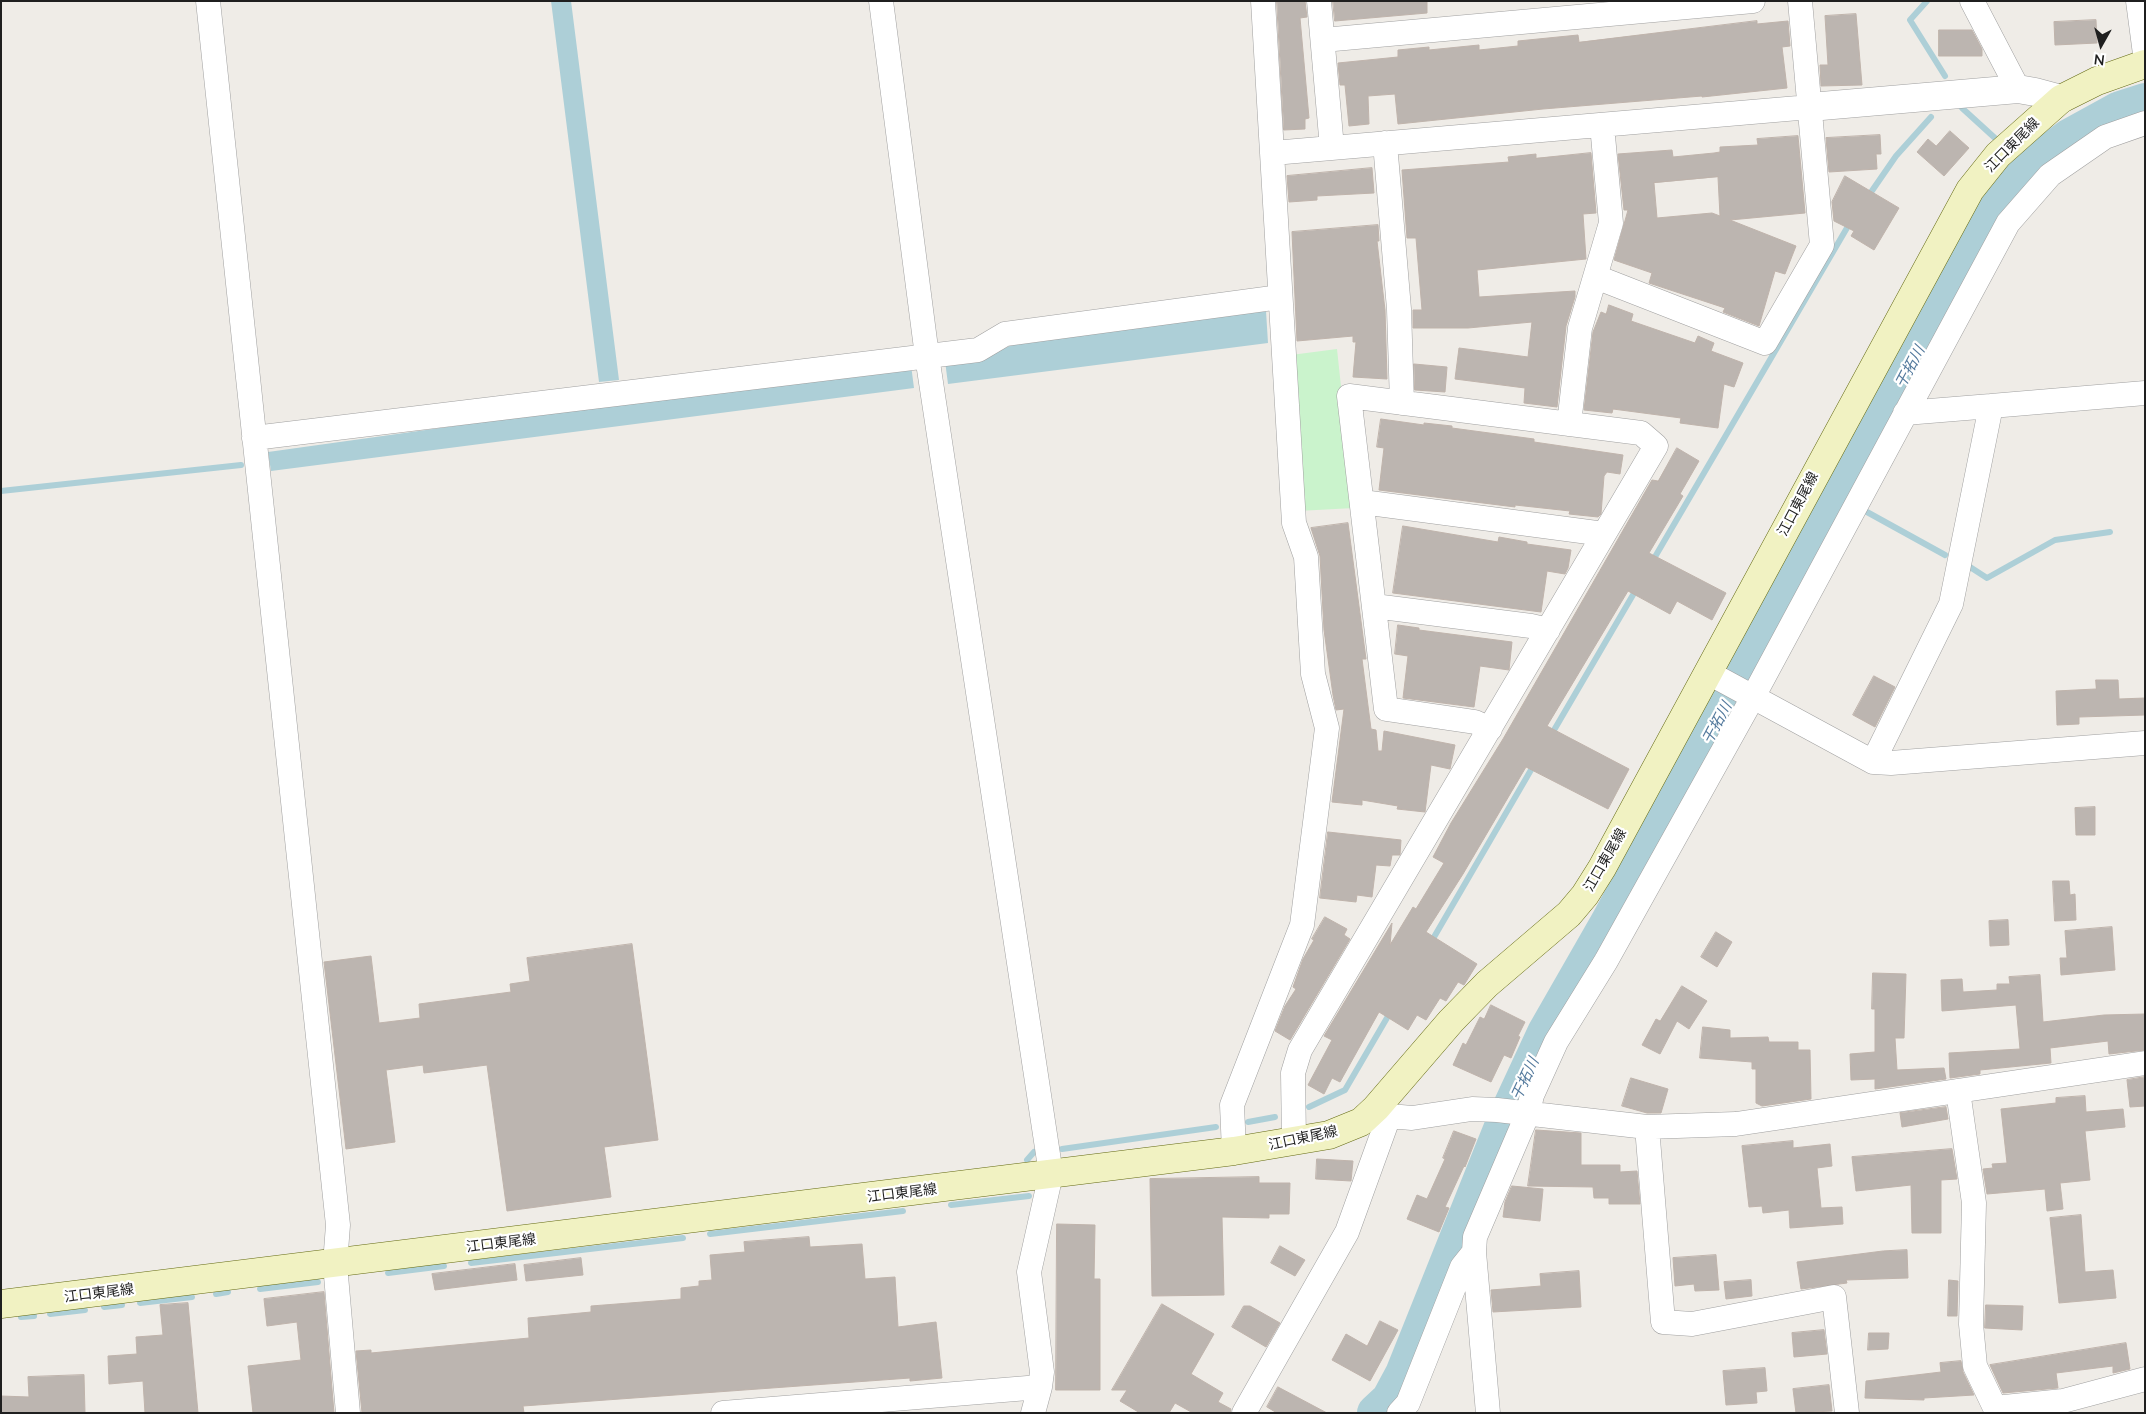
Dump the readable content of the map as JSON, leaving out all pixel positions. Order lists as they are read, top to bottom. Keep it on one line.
{"streets":{"main road":["江口東尾線"]},"water":["干拓川"],"north":"bottom"}
